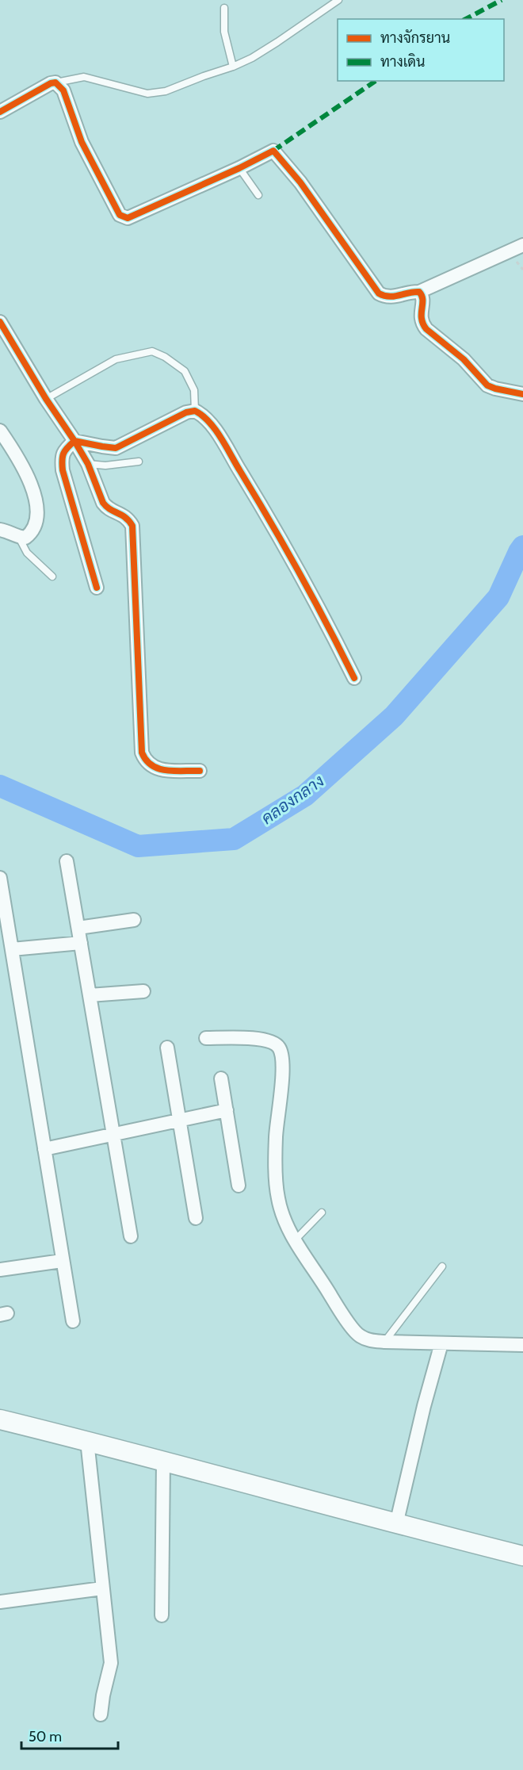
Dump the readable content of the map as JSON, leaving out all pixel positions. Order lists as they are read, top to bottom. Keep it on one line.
{"water":["คลองกลาง"],"legend":["ทางจักรยาน","ทางเดิน"],"scale_bar":"50 m"}
